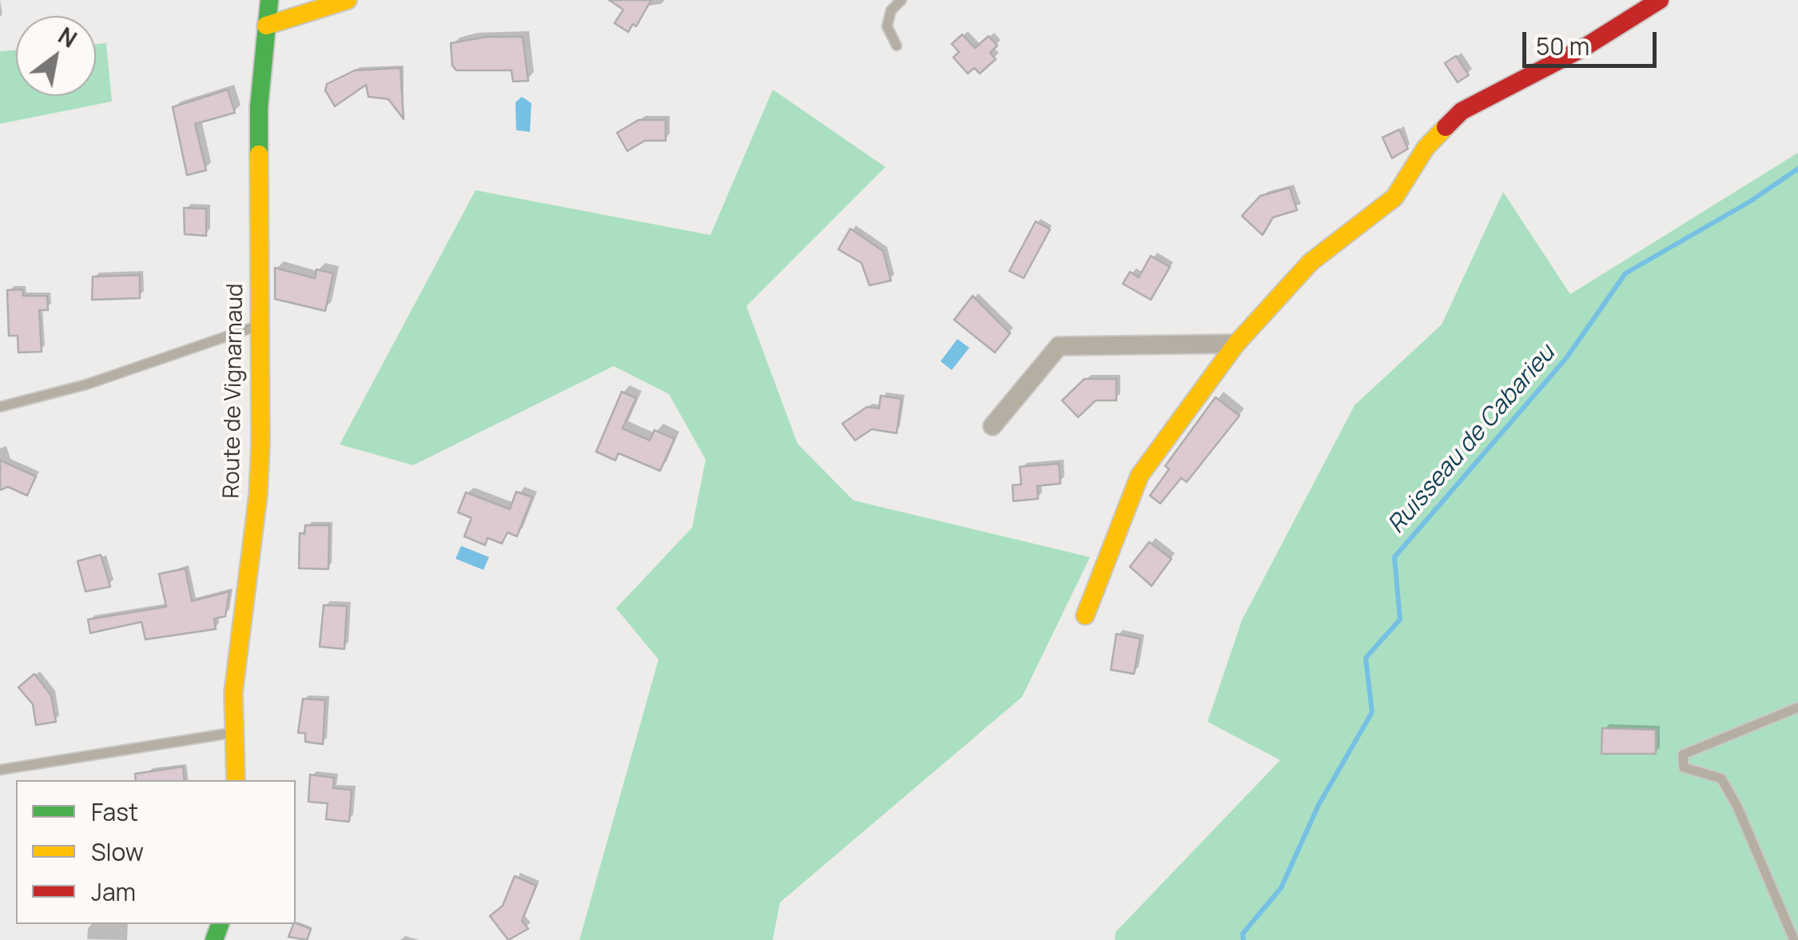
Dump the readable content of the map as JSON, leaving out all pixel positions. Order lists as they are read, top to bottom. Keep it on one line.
{"streets":{"street":["Route de Vignarnaud"]},"water":["Ruisseau de Cabarieu"],"legend":["Fast","Slow","Jam"],"scale_bar":"50 m","north":"top right"}
